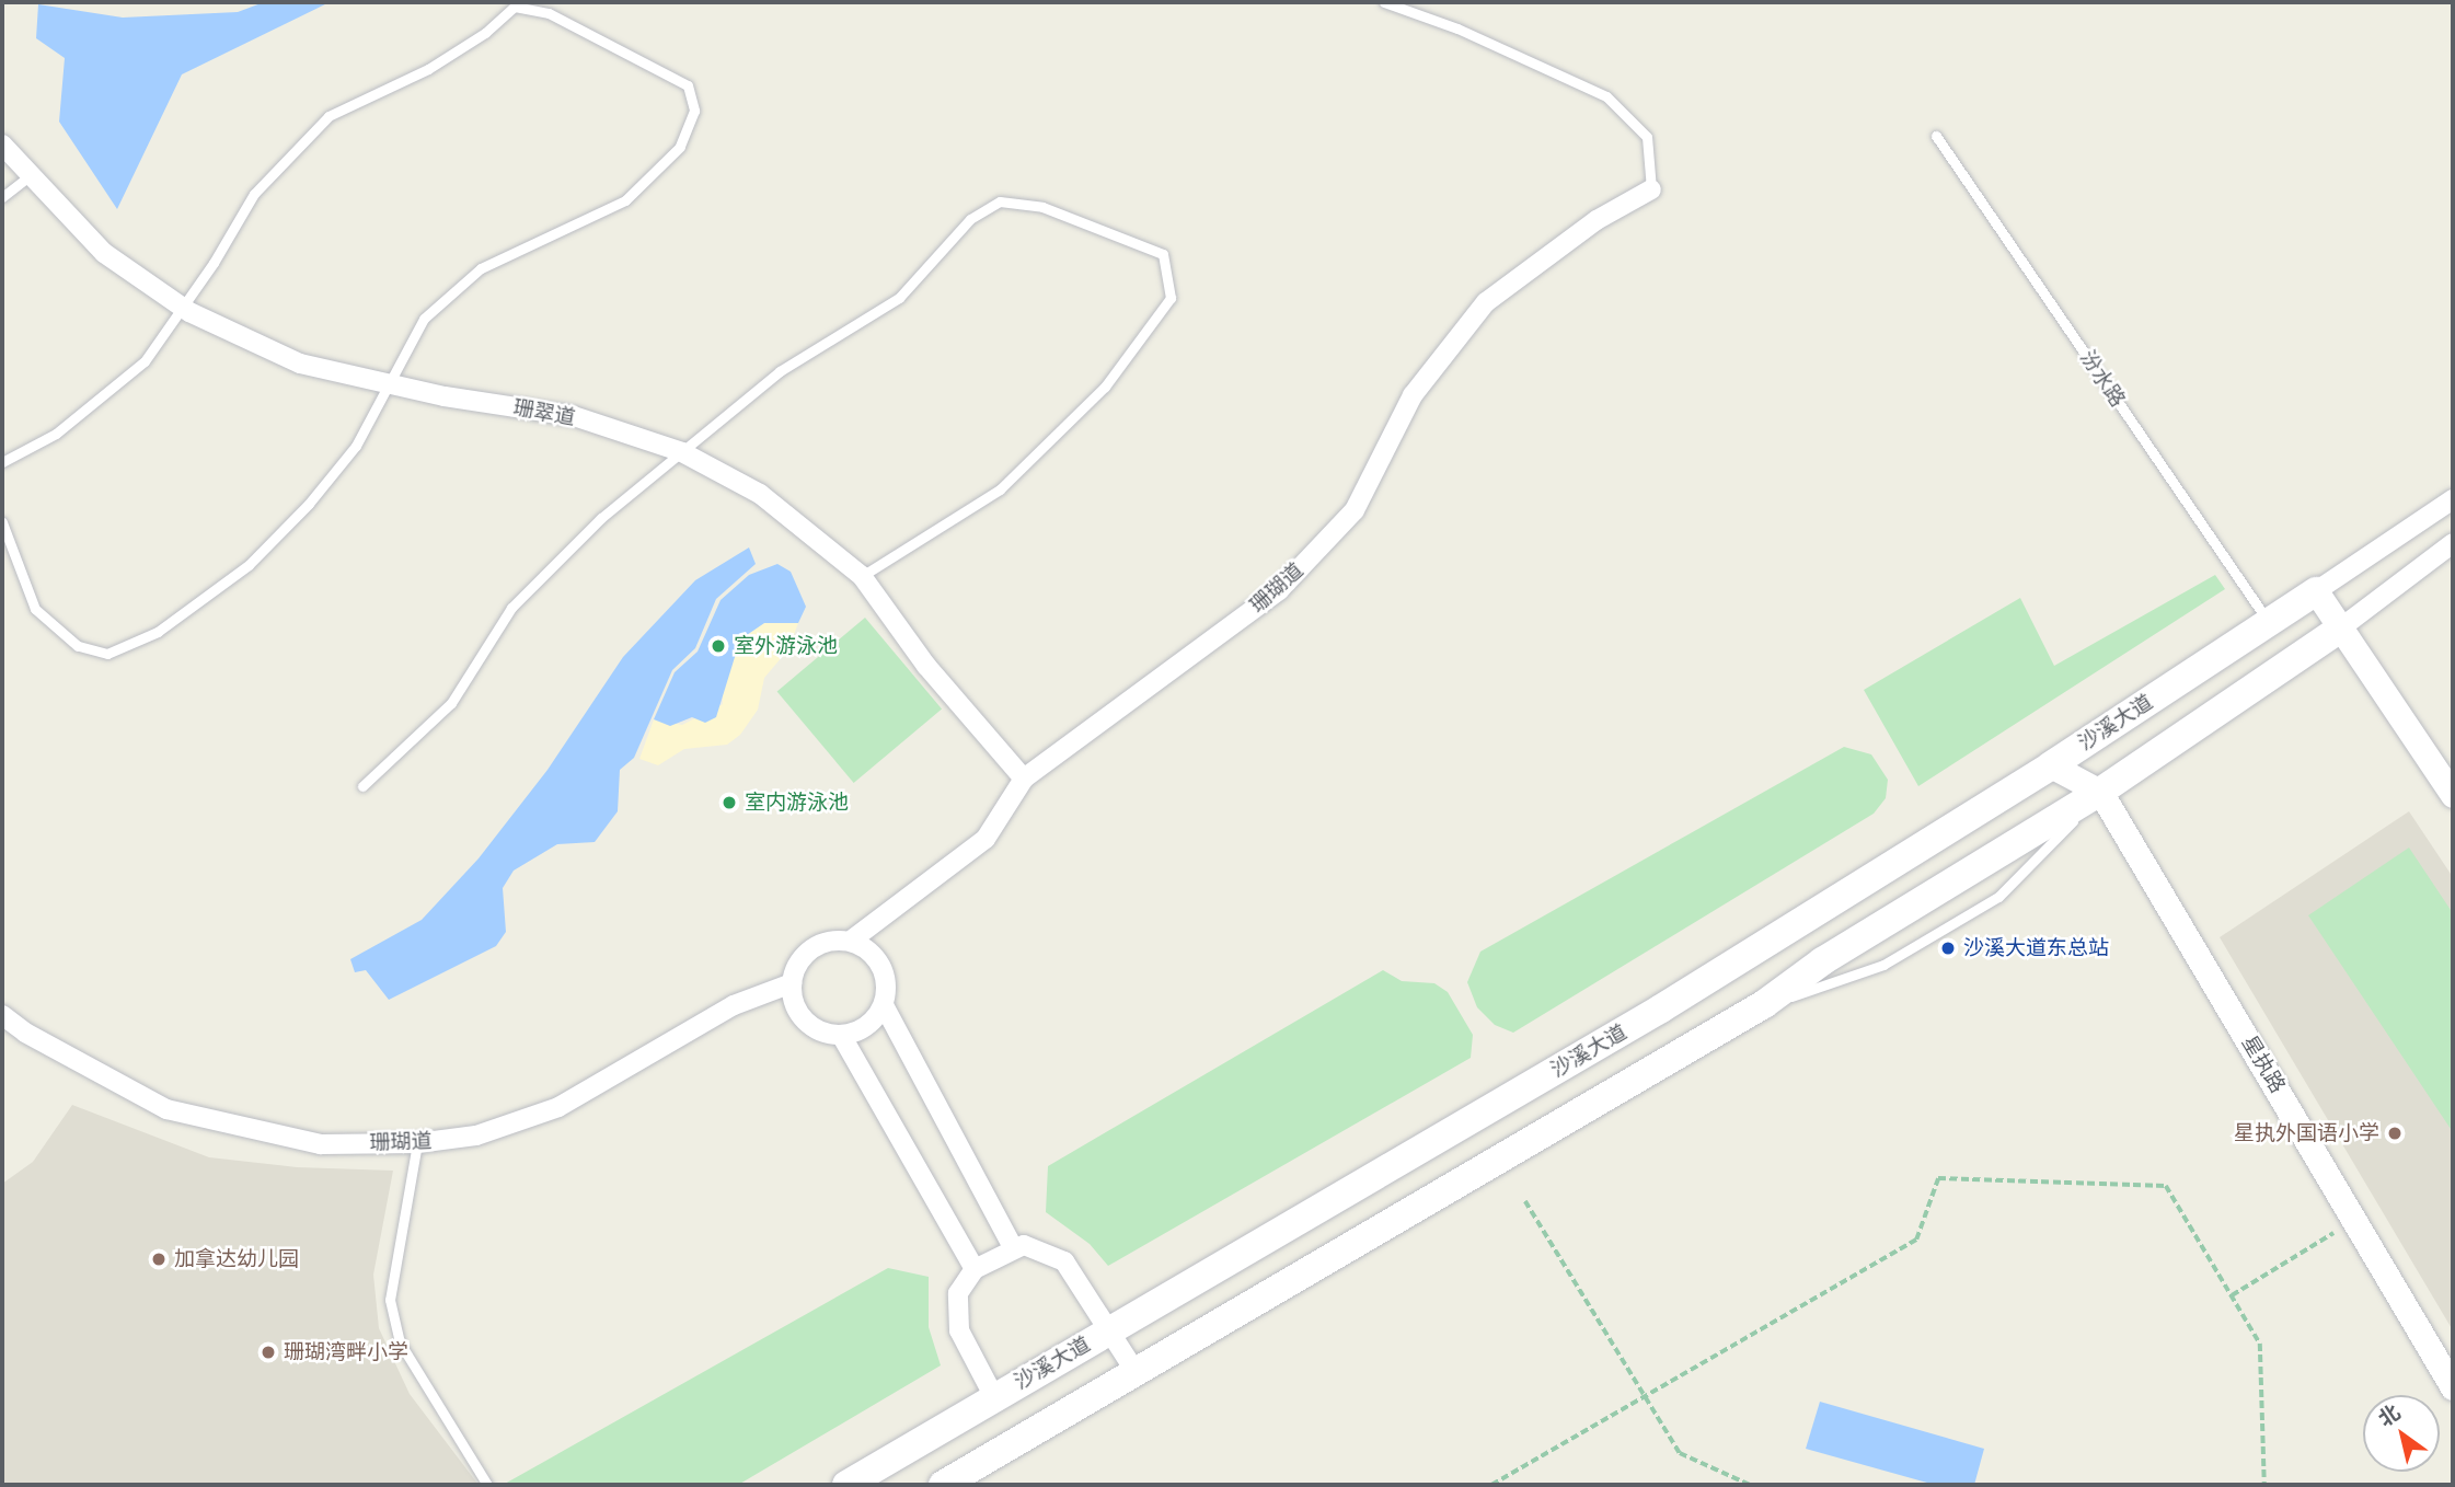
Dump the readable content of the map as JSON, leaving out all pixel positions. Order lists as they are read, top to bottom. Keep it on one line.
{"streets":{"main road":["沙溪大道"],"street":["珊翠道","珊瑚道","星执路"],"lane":["汾水路"]},"crossings":[["汾水路","沙溪大道"],["珊翠道","珊瑚道"]],"places":["室外游泳池","室内游泳池","沙溪大道东总站","星执外国语小学","加拿达幼儿园","珊瑚湾畔小学"],"north":"top left"}
